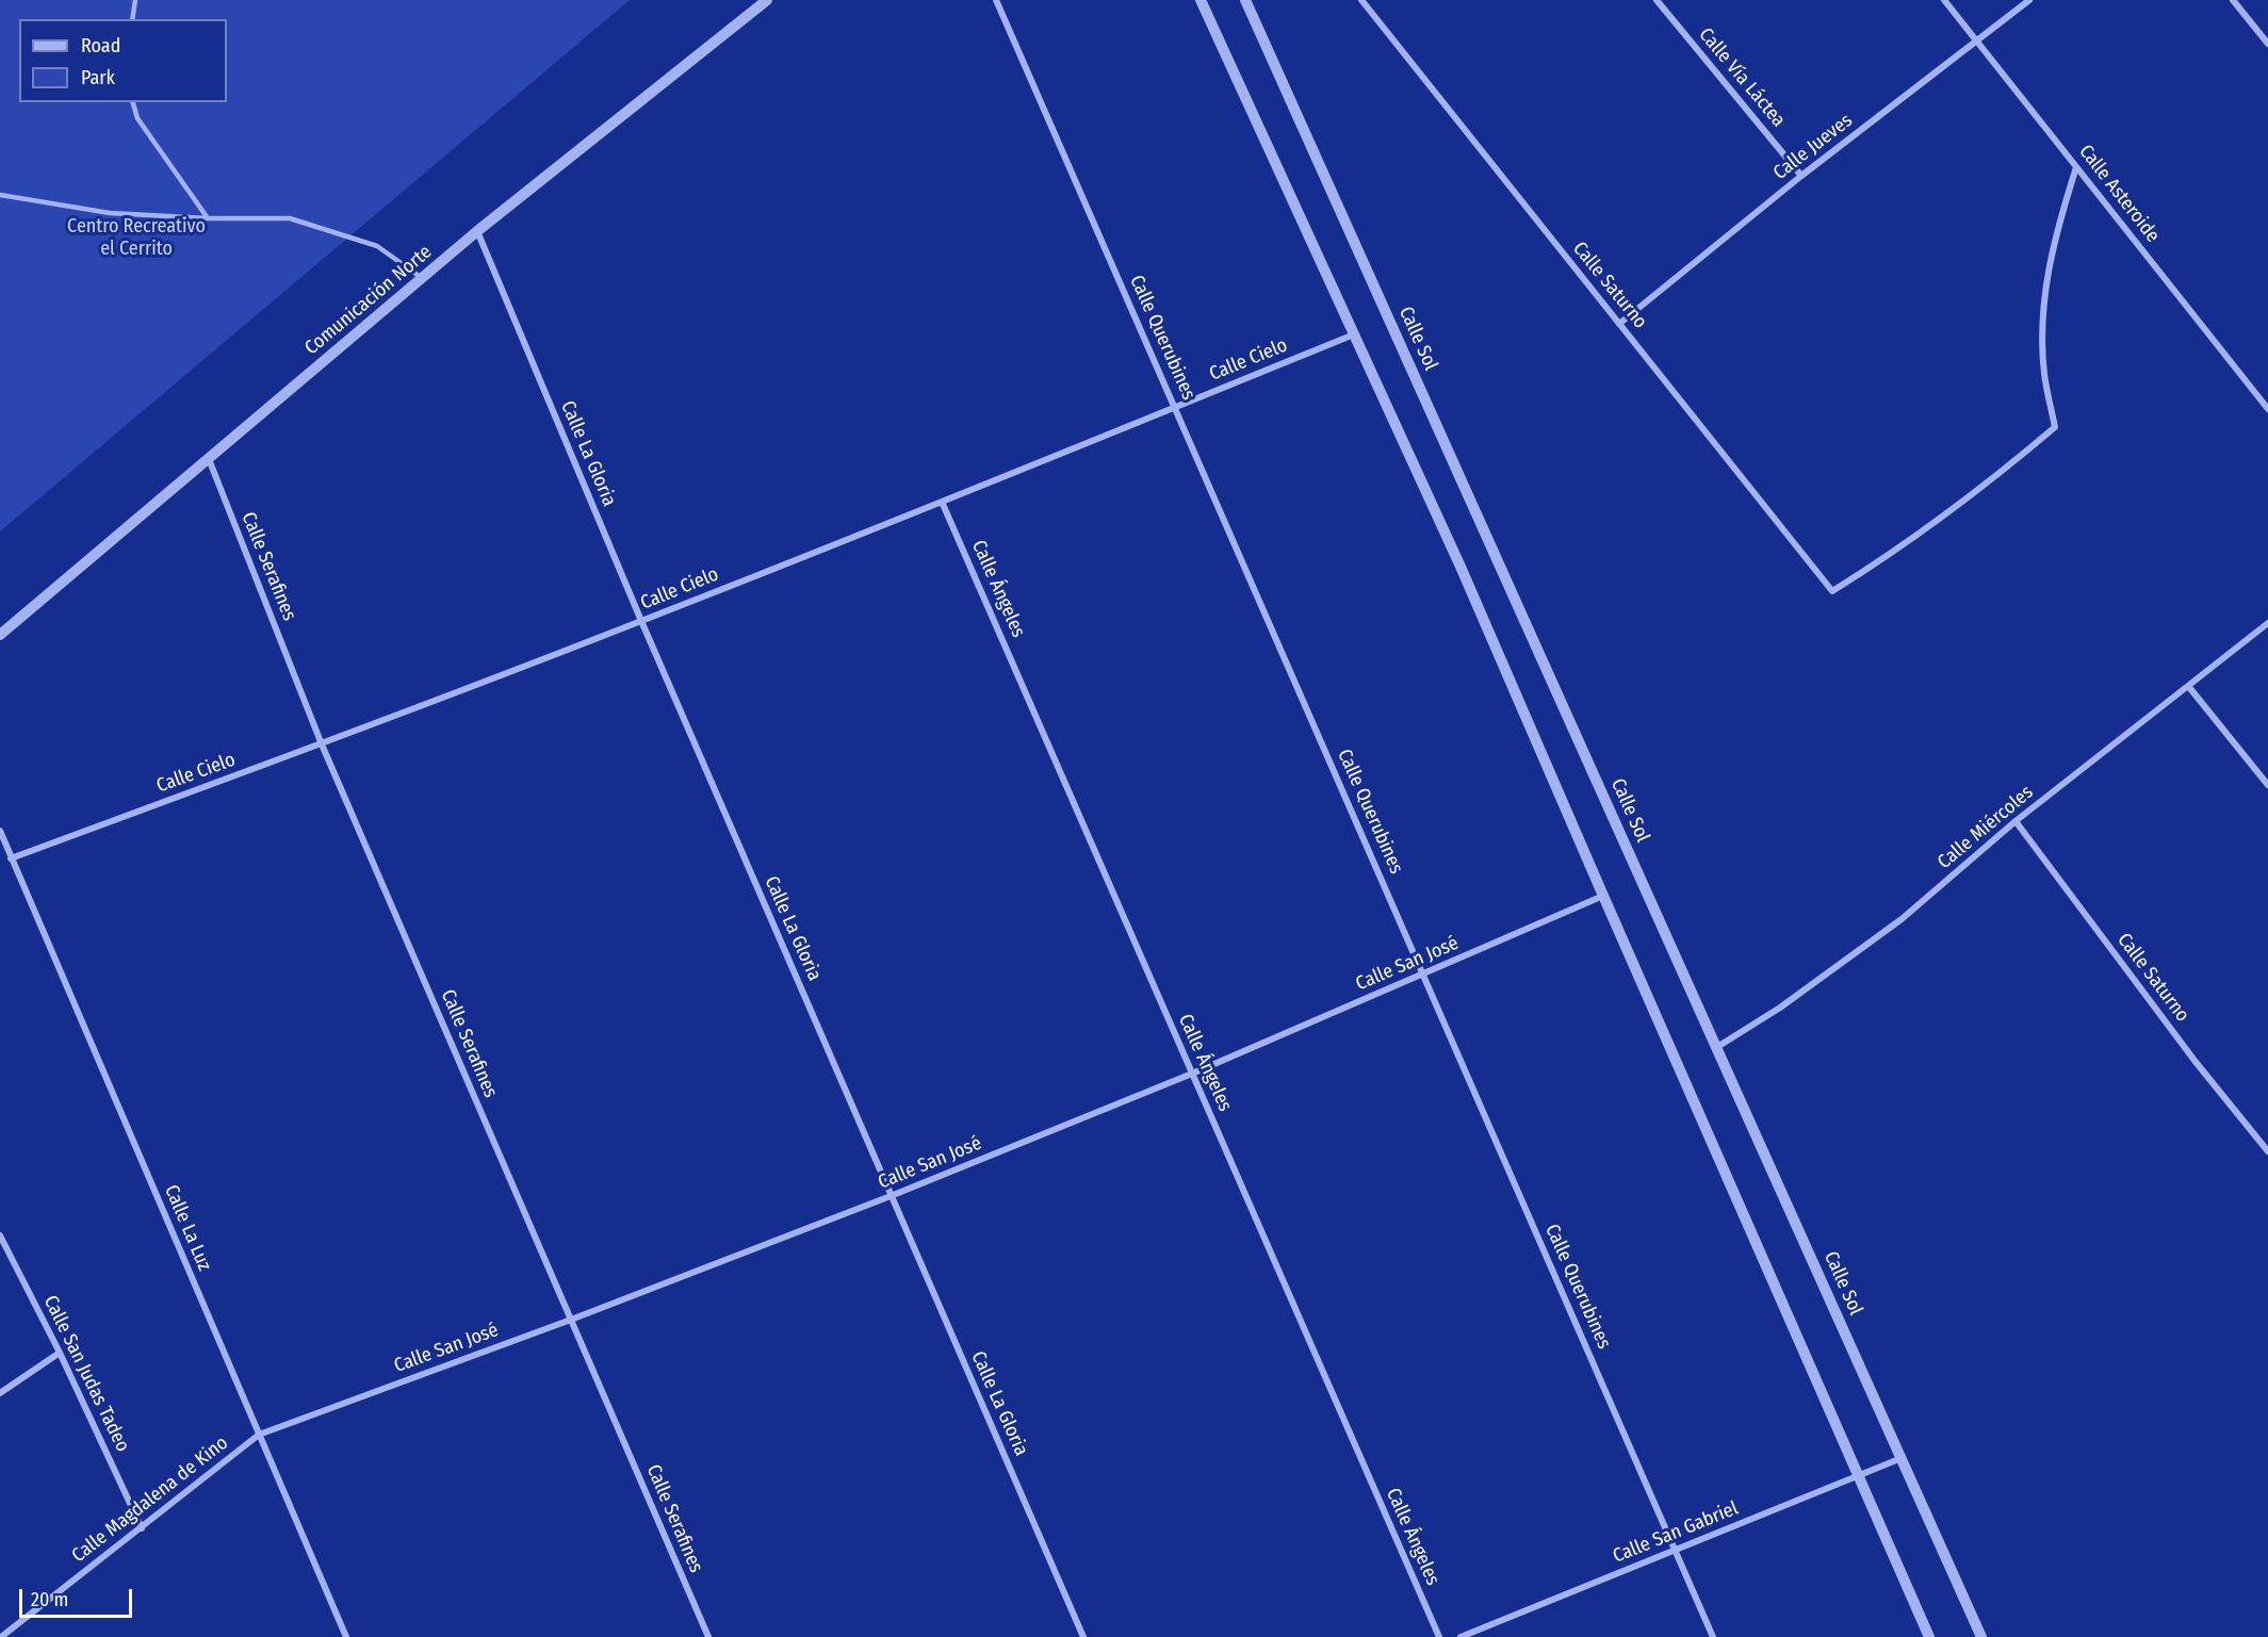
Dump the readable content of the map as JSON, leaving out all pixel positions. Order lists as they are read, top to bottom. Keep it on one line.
{"streets":{"street":["Calle Vía Láctea","Calle Jueves","Calle Asteroide","Calle Saturno","Comunicación Norte","Calle Querubines","Calle Sol","Calle Cielo","Calle La Gloria","Calle Serafines","Calle Ángeles","Calle Miércoles","Calle San José","Calle La Luz","Calle San Judas Tadeo","Calle Magdalena de Kino","Calle San Gabriel"]},"crossings":[["Calle Vía Láctea","Calle Jueves"],["Calle Jueves","Calle Asteroide"],["Calle Jueves","Calle Saturno"],["Calle Asteroide","Calle Saturno"],["Calle Saturno","Calle Miércoles"],["Comunicación Norte","Calle La Gloria"],["Comunicación Norte","Calle Serafines"],["Calle Querubines","Calle Cielo"],["Calle Querubines","Calle San José"],["Calle Querubines","Calle San Gabriel"],["Calle Sol","Calle Miércoles"],["Calle Sol","Calle San Gabriel"],["Calle Cielo","Calle La Gloria"],["Calle Cielo","Calle Serafines"],["Calle Cielo","Calle Ángeles"],["Calle Cielo","Calle La Luz"],["Calle La Gloria","Calle San José"],["Calle Serafines","Calle San José"],["Calle Ángeles","Calle San José"],["Calle San José","Calle La Luz"],["Calle San José","Calle Magdalena de Kino"],["Calle La Luz","Calle Magdalena de Kino"],["Calle San Judas Tadeo","Calle Magdalena de Kino"]],"parks":["Centro Recreativo el Cerrito"],"legend":["Road","Park"],"scale_bar":"20 m"}
